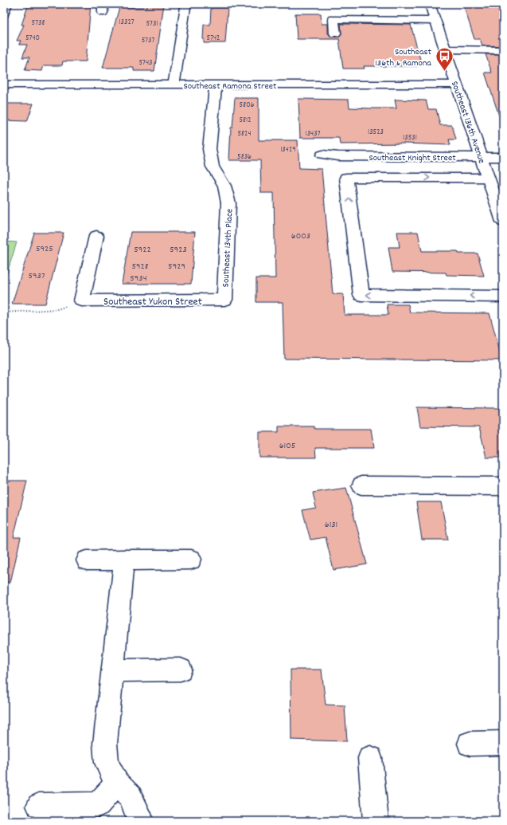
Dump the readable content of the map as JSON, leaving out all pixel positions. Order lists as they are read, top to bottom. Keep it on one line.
{"streets":{"street":["Southeast Ramona Street","Southeast 136th Avenue","Southeast Knight Street","Southeast 134th Place","Southeast Yukon Street"]},"crossings":[["Southeast Ramona Street","Southeast 136th Avenue"],["Southeast Ramona Street","Southeast 134th Place"],["Southeast 136th Avenue","Southeast Knight Street"],["Southeast 134th Place","Southeast Yukon Street"]],"places":{"bus stop":["Southeast 136th & Ramona"]},"house_numbers":["13327","5738","5731","5740","5742","5737","5743","5806","5812","13523","5824","13437","13531","13429","5836","6003","5925","5922","5923","5928","5929","5937","5934","6105","6131"]}
